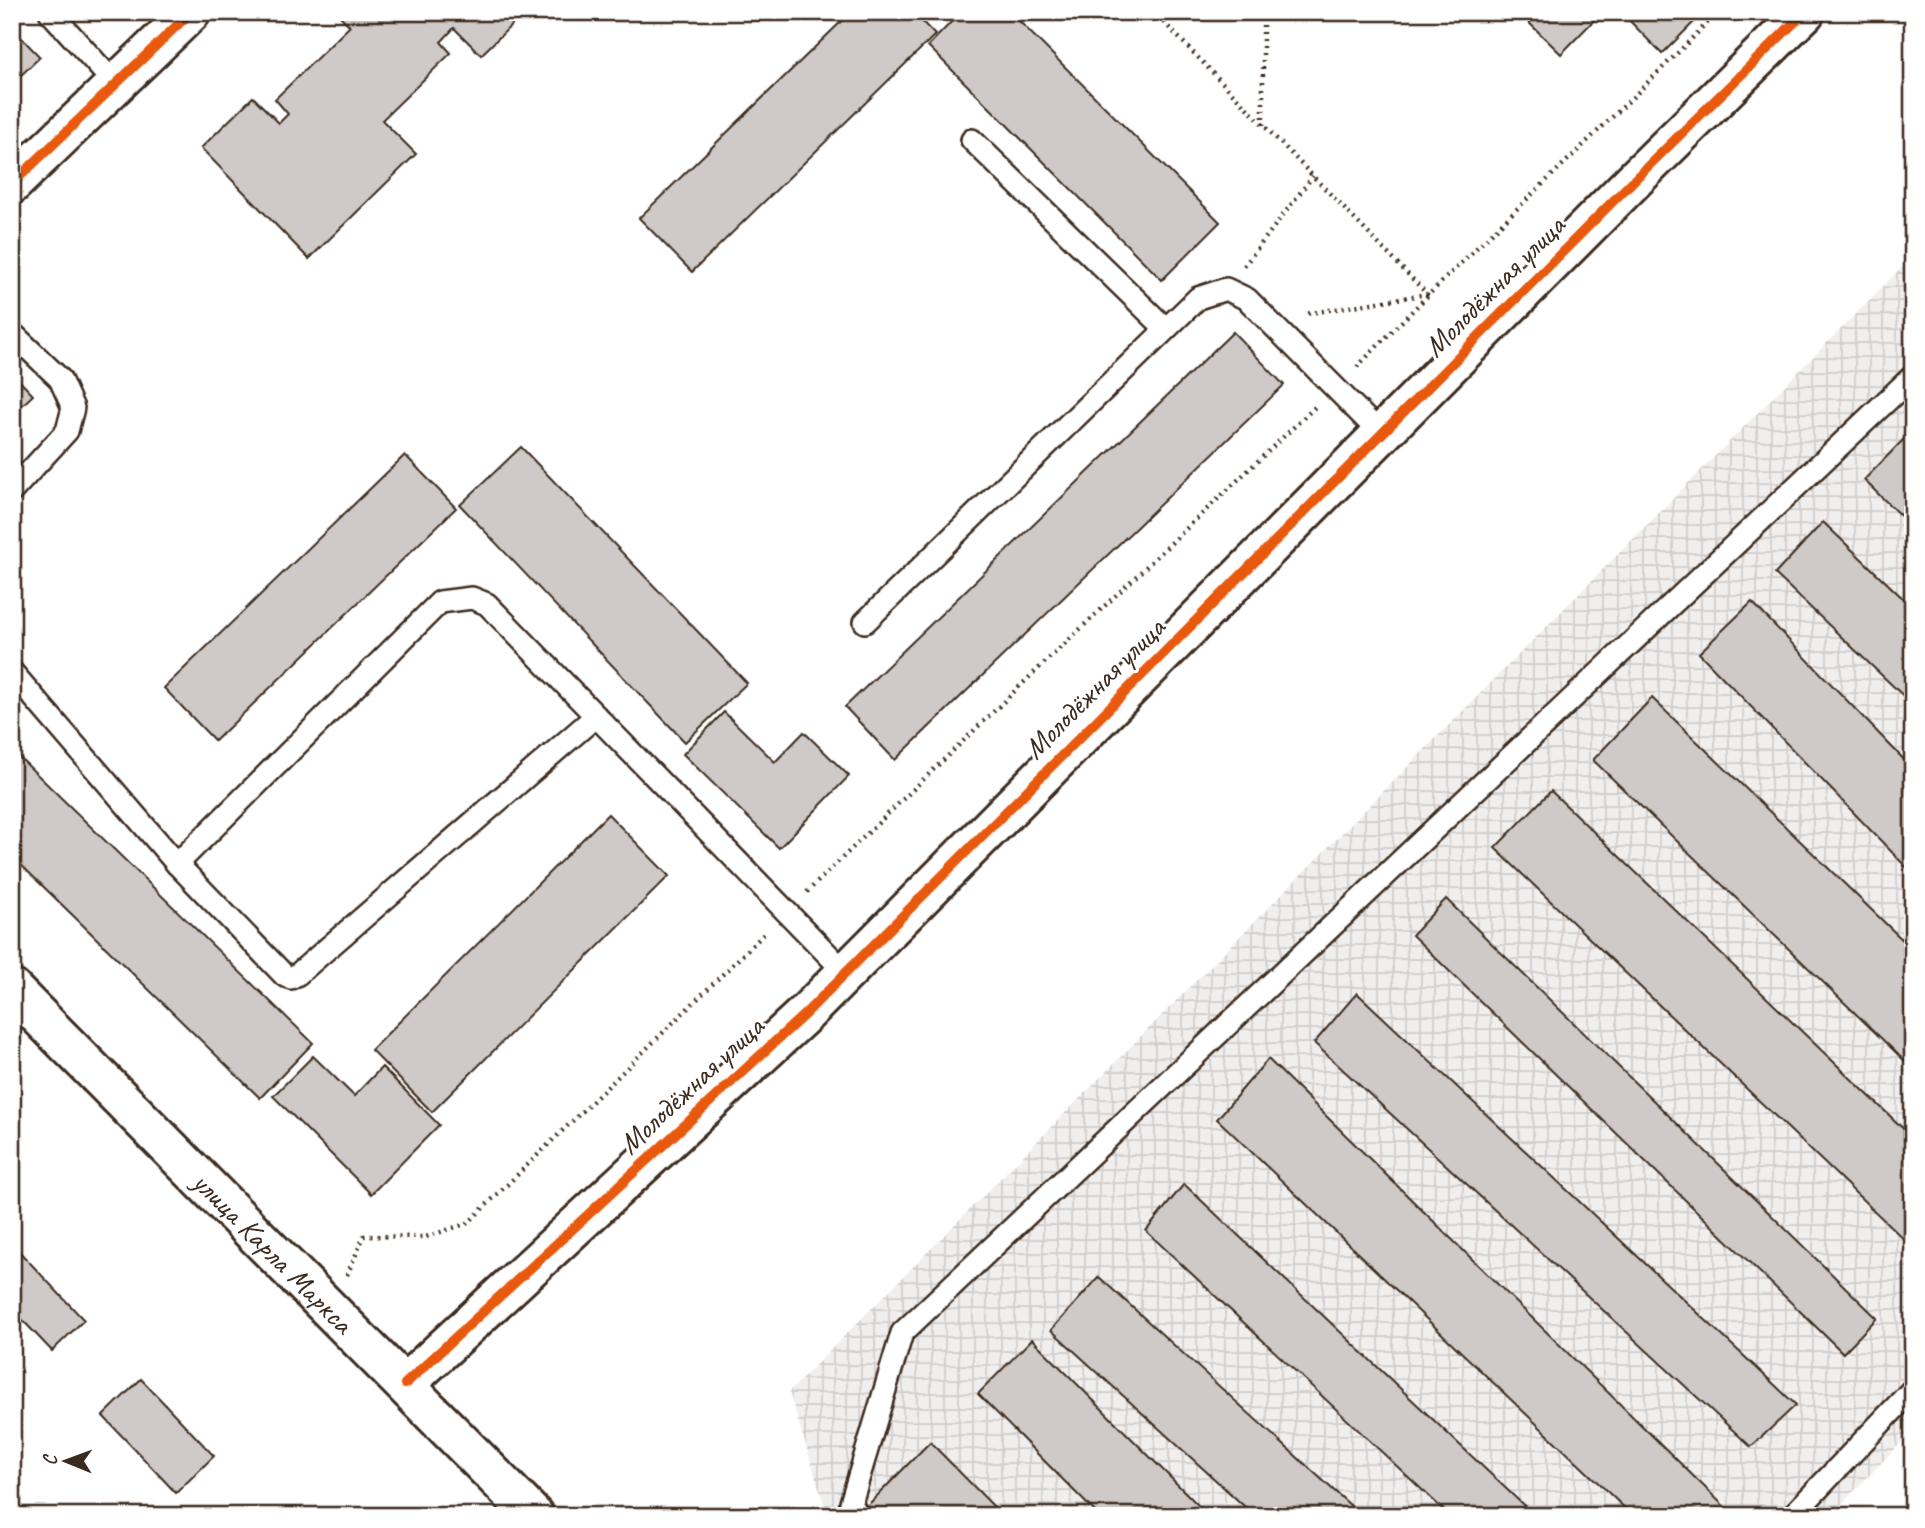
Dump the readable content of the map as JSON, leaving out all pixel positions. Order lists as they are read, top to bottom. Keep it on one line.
{"streets":{"street":["Молодёжная улица","улица Карла Маркса"]},"crossings":[["Молодёжная улица","улица Карла Маркса"]],"north":"left"}
